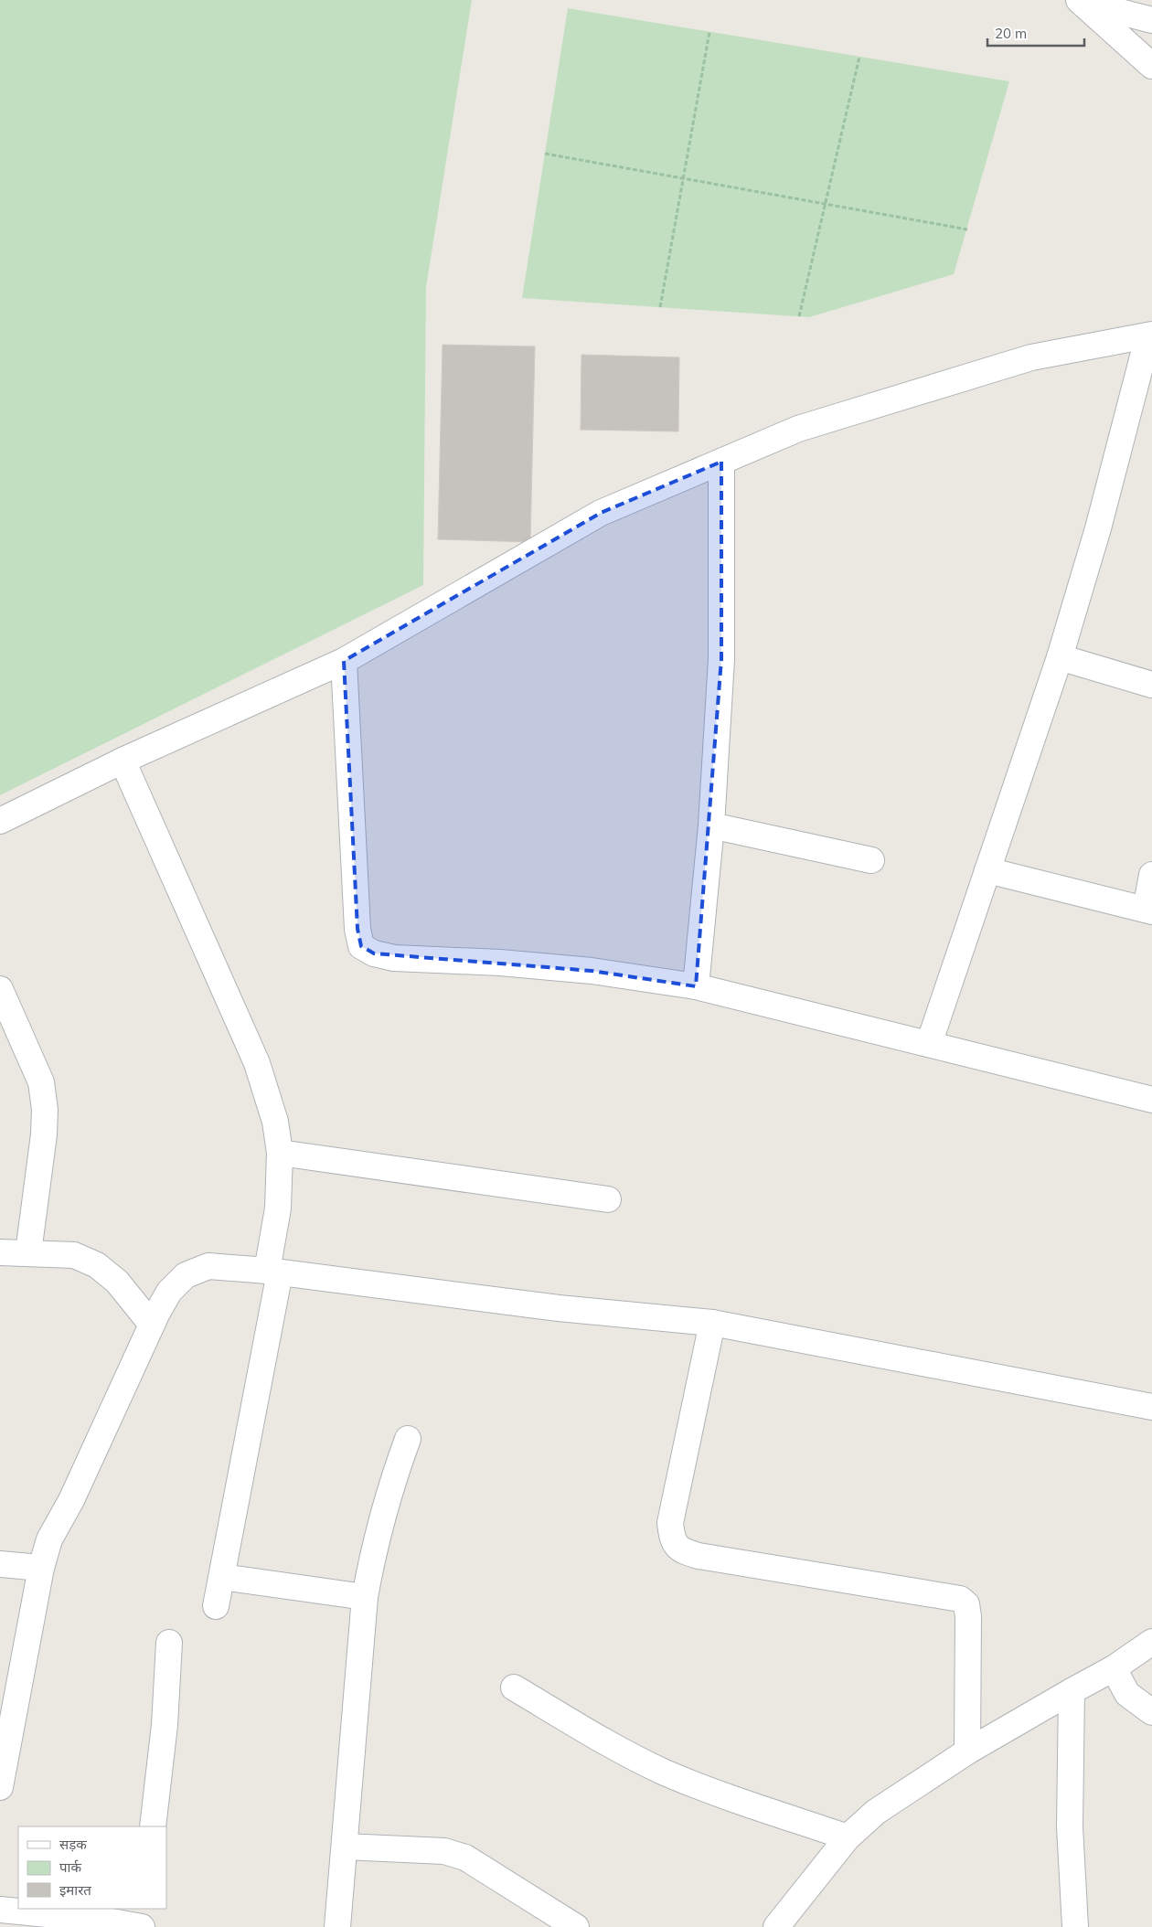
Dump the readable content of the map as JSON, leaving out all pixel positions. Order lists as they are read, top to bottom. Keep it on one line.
{"legend":["सड़क","पार्क","इमारत"],"scale_bar":"20 m"}
